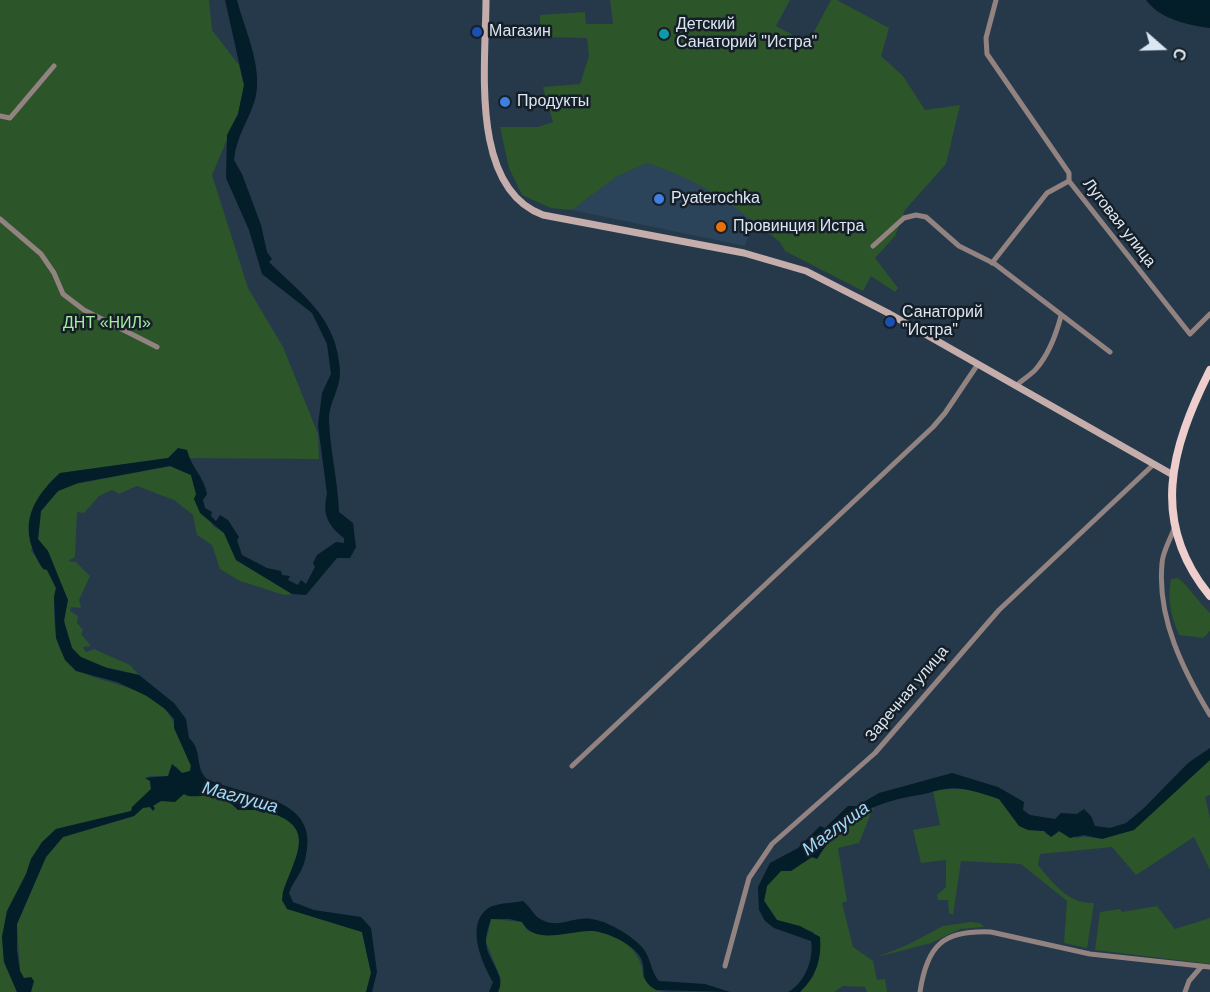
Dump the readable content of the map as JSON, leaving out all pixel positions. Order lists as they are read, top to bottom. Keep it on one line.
{"streets":{"street":["Луговая улица","Заречная улица"]},"water":["Маглуша"],"parks":["ДНТ «НИЛ»"],"places":["Магазин","Детский Санаторий \"Истра\"","Продукты","Pyaterochka","Провинция Истра","Санаторий \"Истра\""],"north":"right"}
